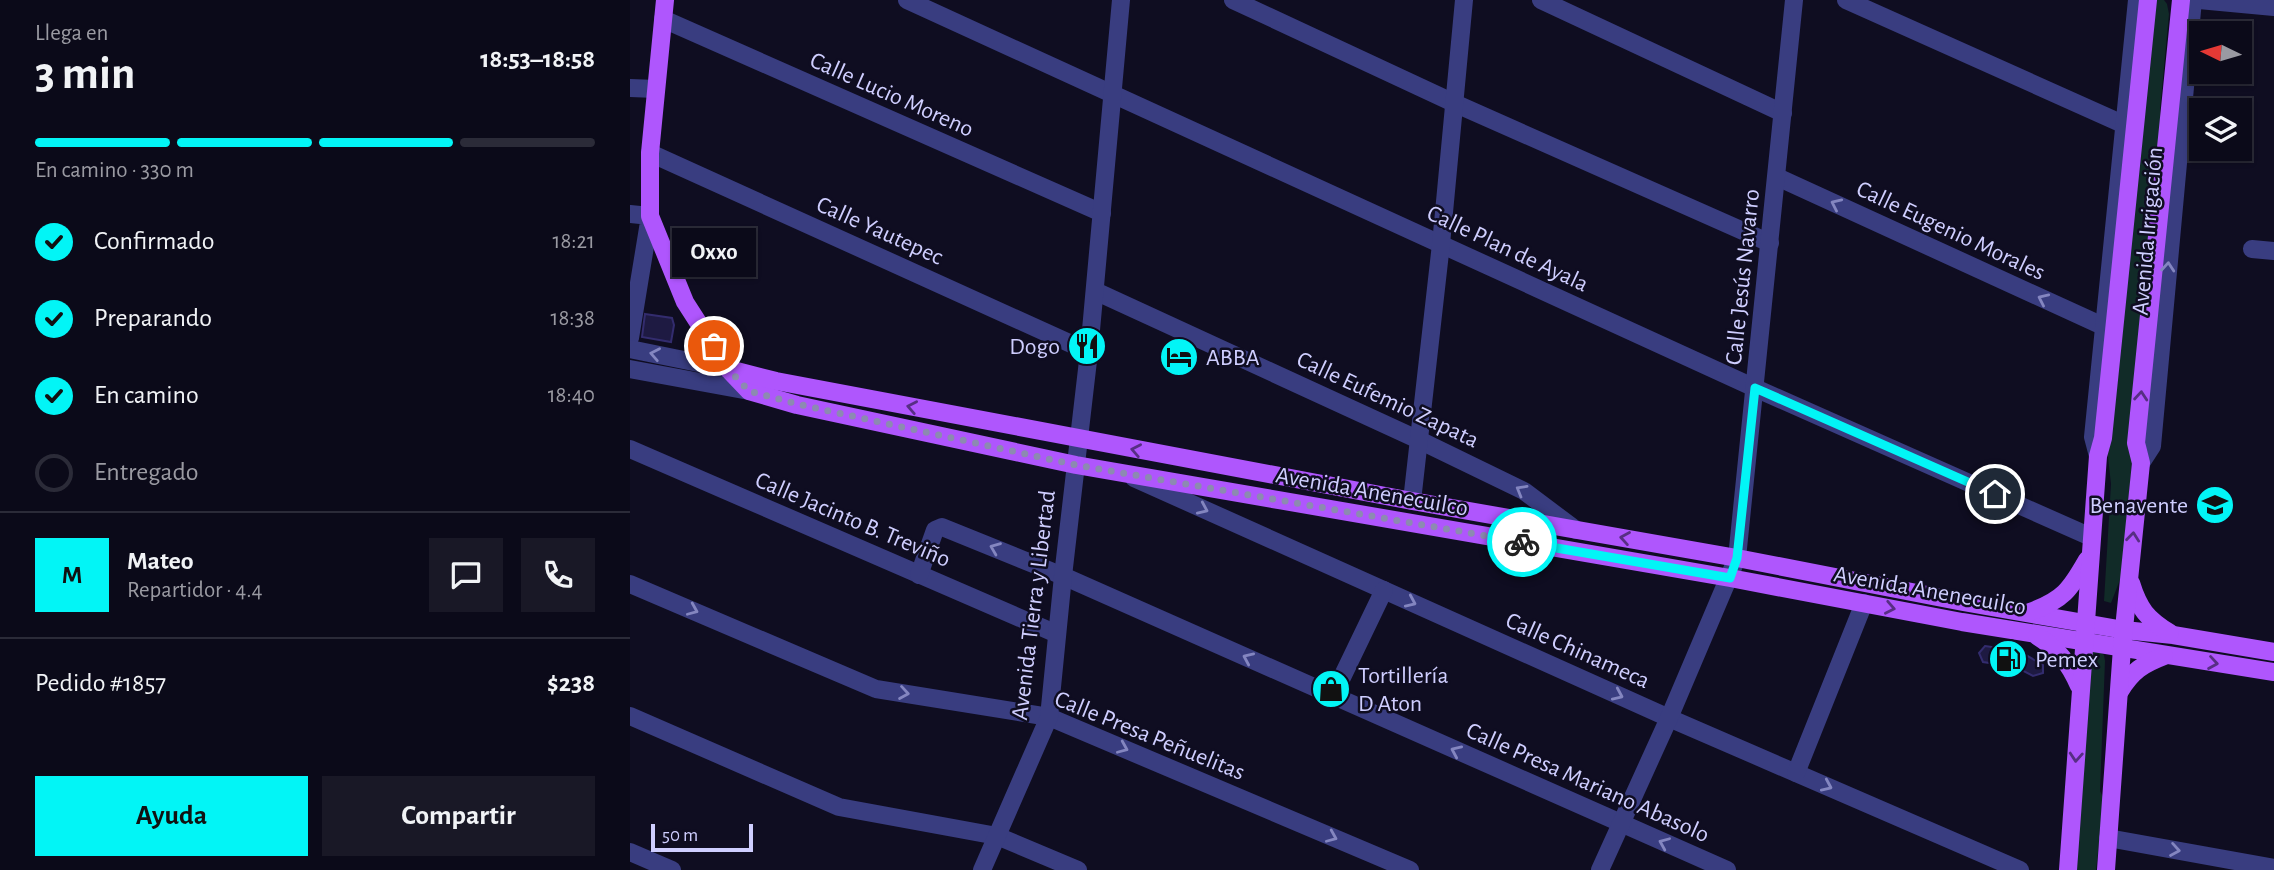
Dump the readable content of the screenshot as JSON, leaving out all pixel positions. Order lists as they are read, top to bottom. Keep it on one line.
{"streets":{"main road":["Avenida Irrigación","Avenida Anenecuilco"],"street":["Calle Lucio Moreno","Calle Yautepec","Calle Eugenio Morales","Calle Plan de Ayala","Calle Jesús Navarro","Calle Eufemio Zapata","Calle Jacinto B. Treviño","Avenida Tierra y Libertad","Calle Chinameca","Calle Presa Peñuelitas","Calle Presa Mariano Abasolo"]},"crossings":[["Calle Lucio Moreno","Avenida Tierra y Libertad"],["Calle Yautepec","Avenida Tierra y Libertad"],["Calle Eugenio Morales","Avenida Irrigación"],["Calle Eugenio Morales","Calle Jesús Navarro"],["Avenida Irrigación","Calle Plan de Ayala"],["Avenida Irrigación","Avenida Anenecuilco"],["Calle Plan de Ayala","Calle Jesús Navarro"],["Calle Plan de Ayala","Avenida Tierra y Libertad"],["Calle Jesús Navarro","Avenida Anenecuilco"],["Calle Jesús Navarro","Calle Chinameca"],["Calle Jesús Navarro","Calle Presa Mariano Abasolo"],["Calle Eufemio Zapata","Avenida Anenecuilco"],["Calle Eufemio Zapata","Avenida Tierra y Libertad"],["Avenida Anenecuilco","Avenida Tierra y Libertad"],["Avenida Anenecuilco","Calle Chinameca"],["Calle Jacinto B. Treviño","Avenida Tierra y Libertad"],["Calle Jacinto B. Treviño","Calle Presa Mariano Abasolo"],["Avenida Tierra y Libertad","Calle Presa Peñuelitas"],["Avenida Tierra y Libertad","Calle Presa Mariano Abasolo"]],"one_way":["Calle Eugenio Morales","Calle Chinameca","Calle Presa Mariano Abasolo"],"places":{"other":["Oxxo"],"restaurant":["Dogo"],"hotel":["ABBA"],"school or university":["Benavente"],"fuel station":["Pemex"],"shop":["Tortillería D Aton"]},"scale_bar":"50 m","north":"left","page":{"heading":["3 min","Llega en","18:53–18:58"],"panel":["Mateo","Repartidor · 4.4","Pedido #1857","$238"],"bar":"En camino · 330 m","list":[["Confirmado","18:21"],["Preparando","18:38"],["En camino","18:40"],"Entregado"],"bubble":"Oxxo","round":"M","buttons":["Ayuda","Compartir"],"scale":"50 m"}}
